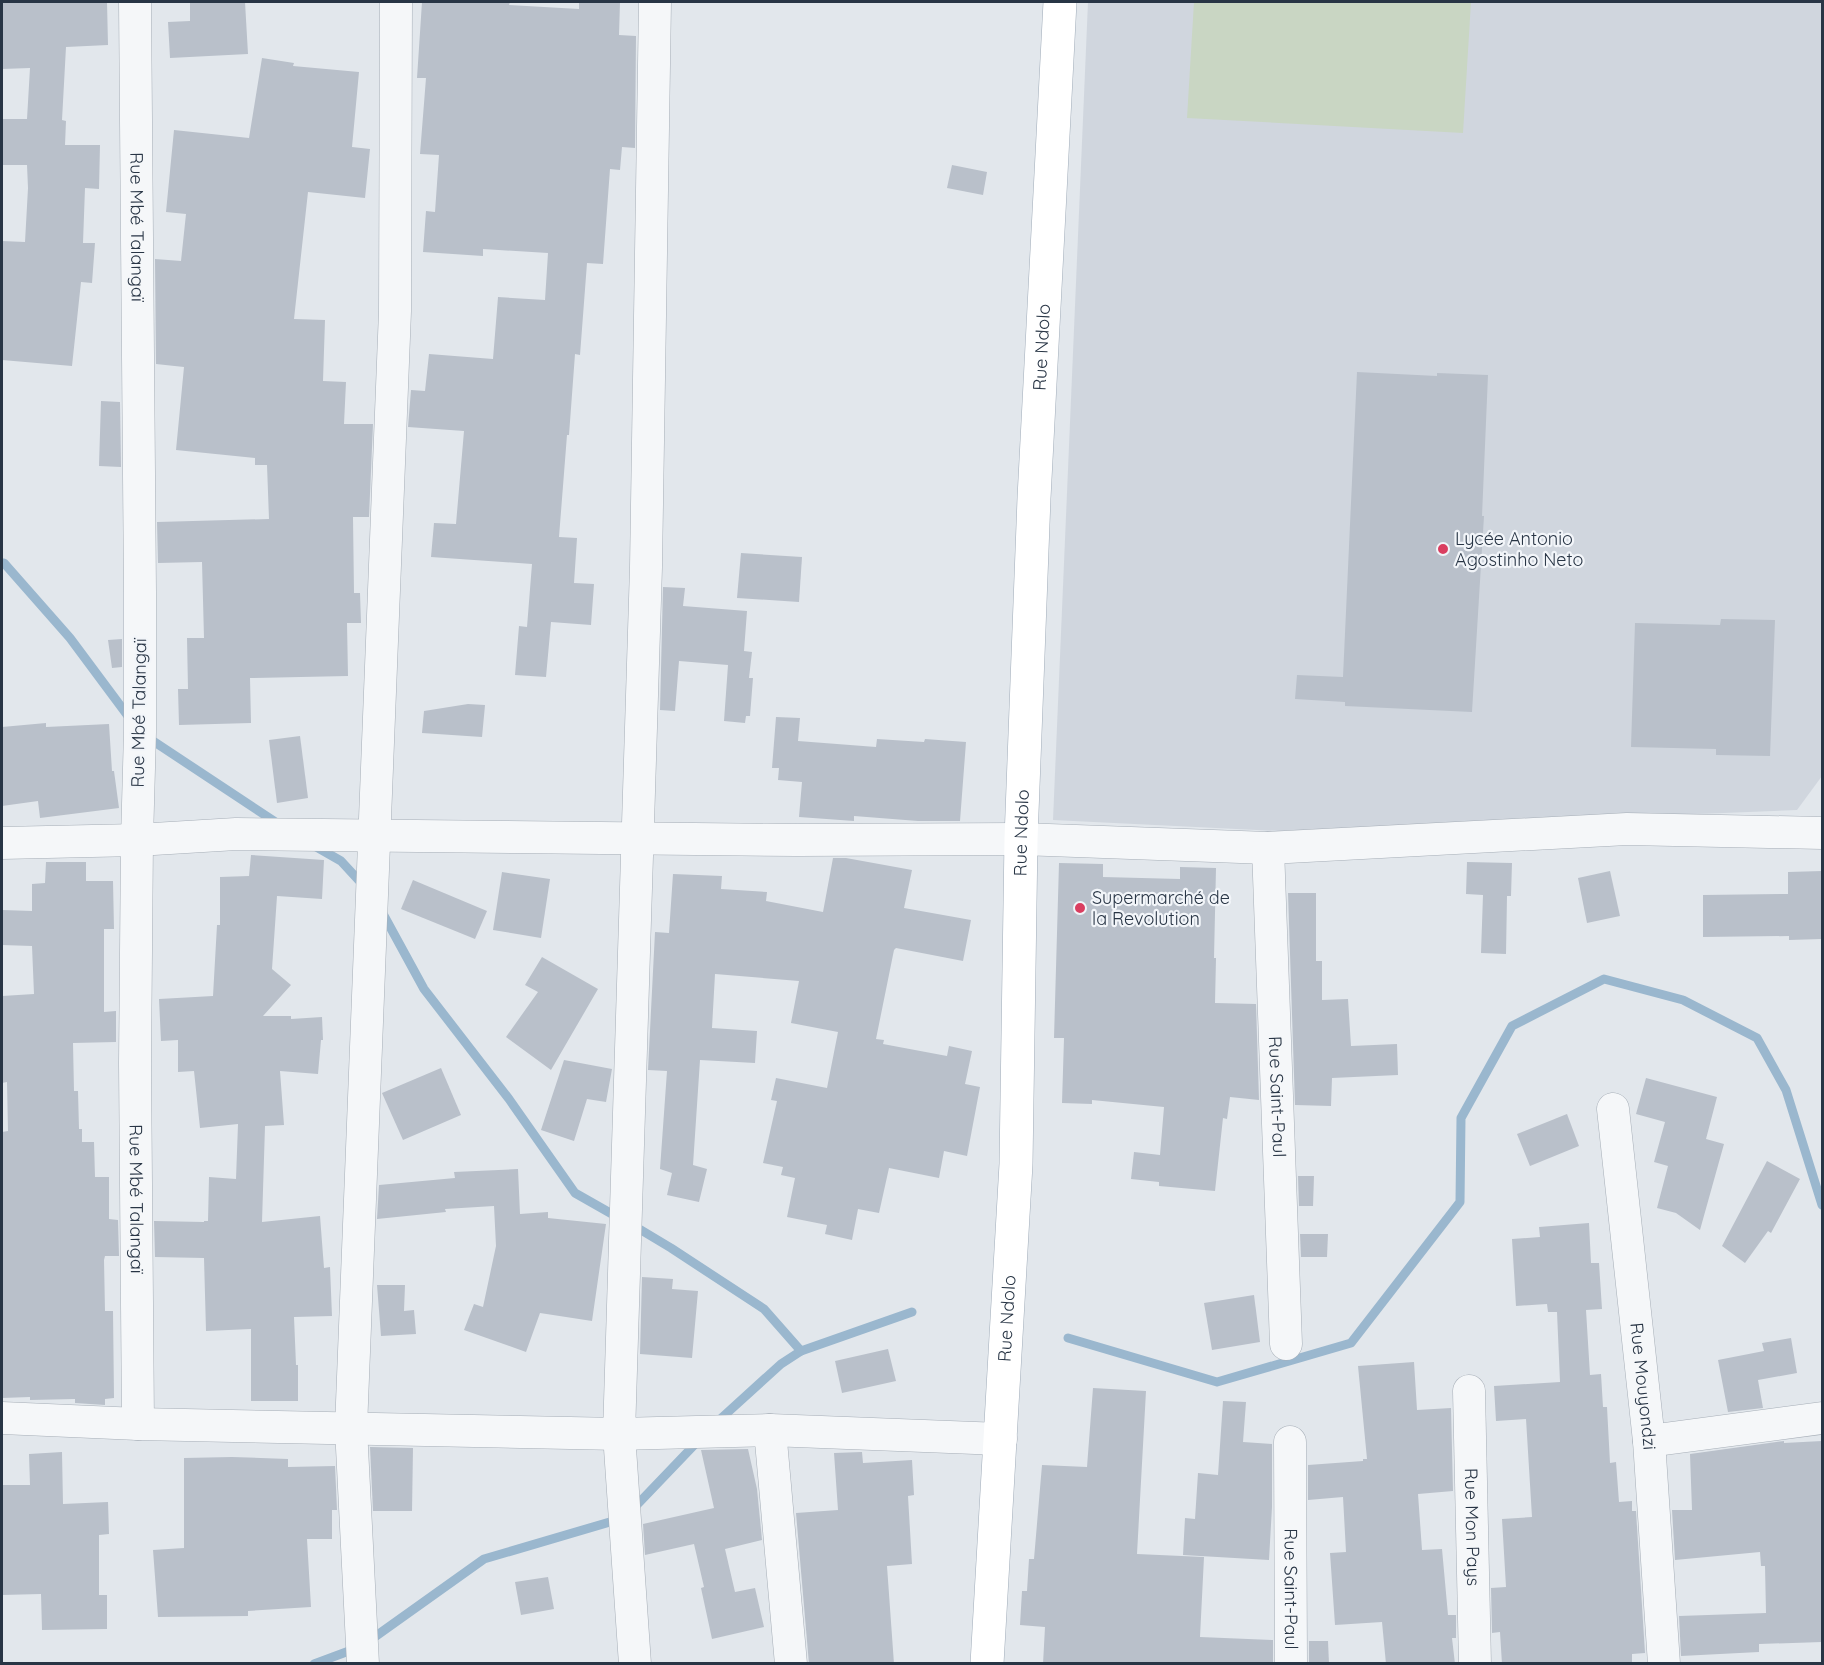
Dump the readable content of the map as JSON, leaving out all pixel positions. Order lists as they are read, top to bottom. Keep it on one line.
{"streets":{"main road":["Rue Ndolo"],"street":["Rue Mbé Talangaï","Rue Saint-Paul","Rue Mouyondzi","Rue Mon Pays"]},"places":["Lycée Antonio Agostinho Neto","Supermarché de la Revolution"]}
